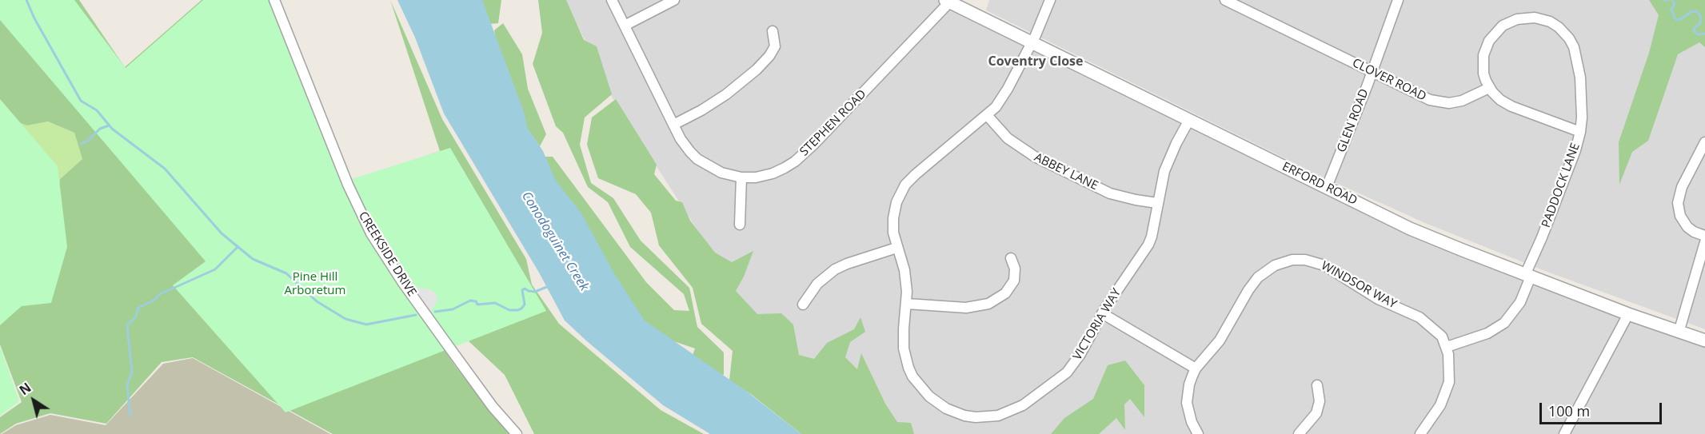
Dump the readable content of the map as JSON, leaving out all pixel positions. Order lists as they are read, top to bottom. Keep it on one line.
{"streets":{"street":["CLOVER ROAD","GLEN ROAD","STEPHEN ROAD","ABBEY LANE","ERFORD ROAD","PADDOCK LANE","CREEKSIDE DRIVE","WINDSOR WAY","VICTORIA WAY"]},"crossings":[["CLOVER ROAD","GLEN ROAD"],["CLOVER ROAD","PADDOCK LANE"],["GLEN ROAD","ERFORD ROAD"],["STEPHEN ROAD","ERFORD ROAD"],["ABBEY LANE","VICTORIA WAY"],["ERFORD ROAD","PADDOCK LANE"],["ERFORD ROAD","VICTORIA WAY"],["PADDOCK LANE","WINDSOR WAY"]],"districts":["Coventry Close"],"water":["Conodoguinet Creek"],"parks":["Pine Hill Arboretum"],"scale_bar":"100 m","north":"top left"}
